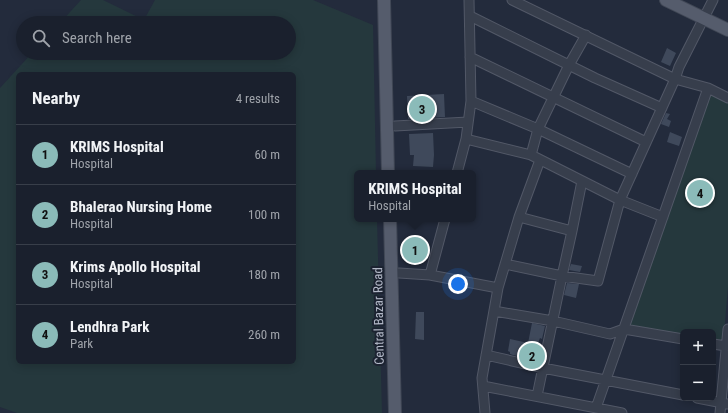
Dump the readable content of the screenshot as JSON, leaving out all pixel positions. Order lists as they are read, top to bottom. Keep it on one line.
{"streets":{"main road":["Central Bazar Road"]},"page":{"search":"Search here","heading":["Nearby","4 results"],"pins":["3","4","1","2"],"list":[{"mark":"1","name":"KRIMS Hospital","note":"Hospital","value":"60 m"},{"mark":"2","name":"Bhalerao Nursing Home","note":"Hospital","value":"100 m"},{"mark":"3","name":"Krims Apollo Hospital","note":"Hospital","value":"180 m"},{"mark":"4","name":"Lendhra Park","note":"Park","value":"260 m"}],"popup":["KRIMS Hospital","Hospital"],"map_buttons":["+","−"]}}
